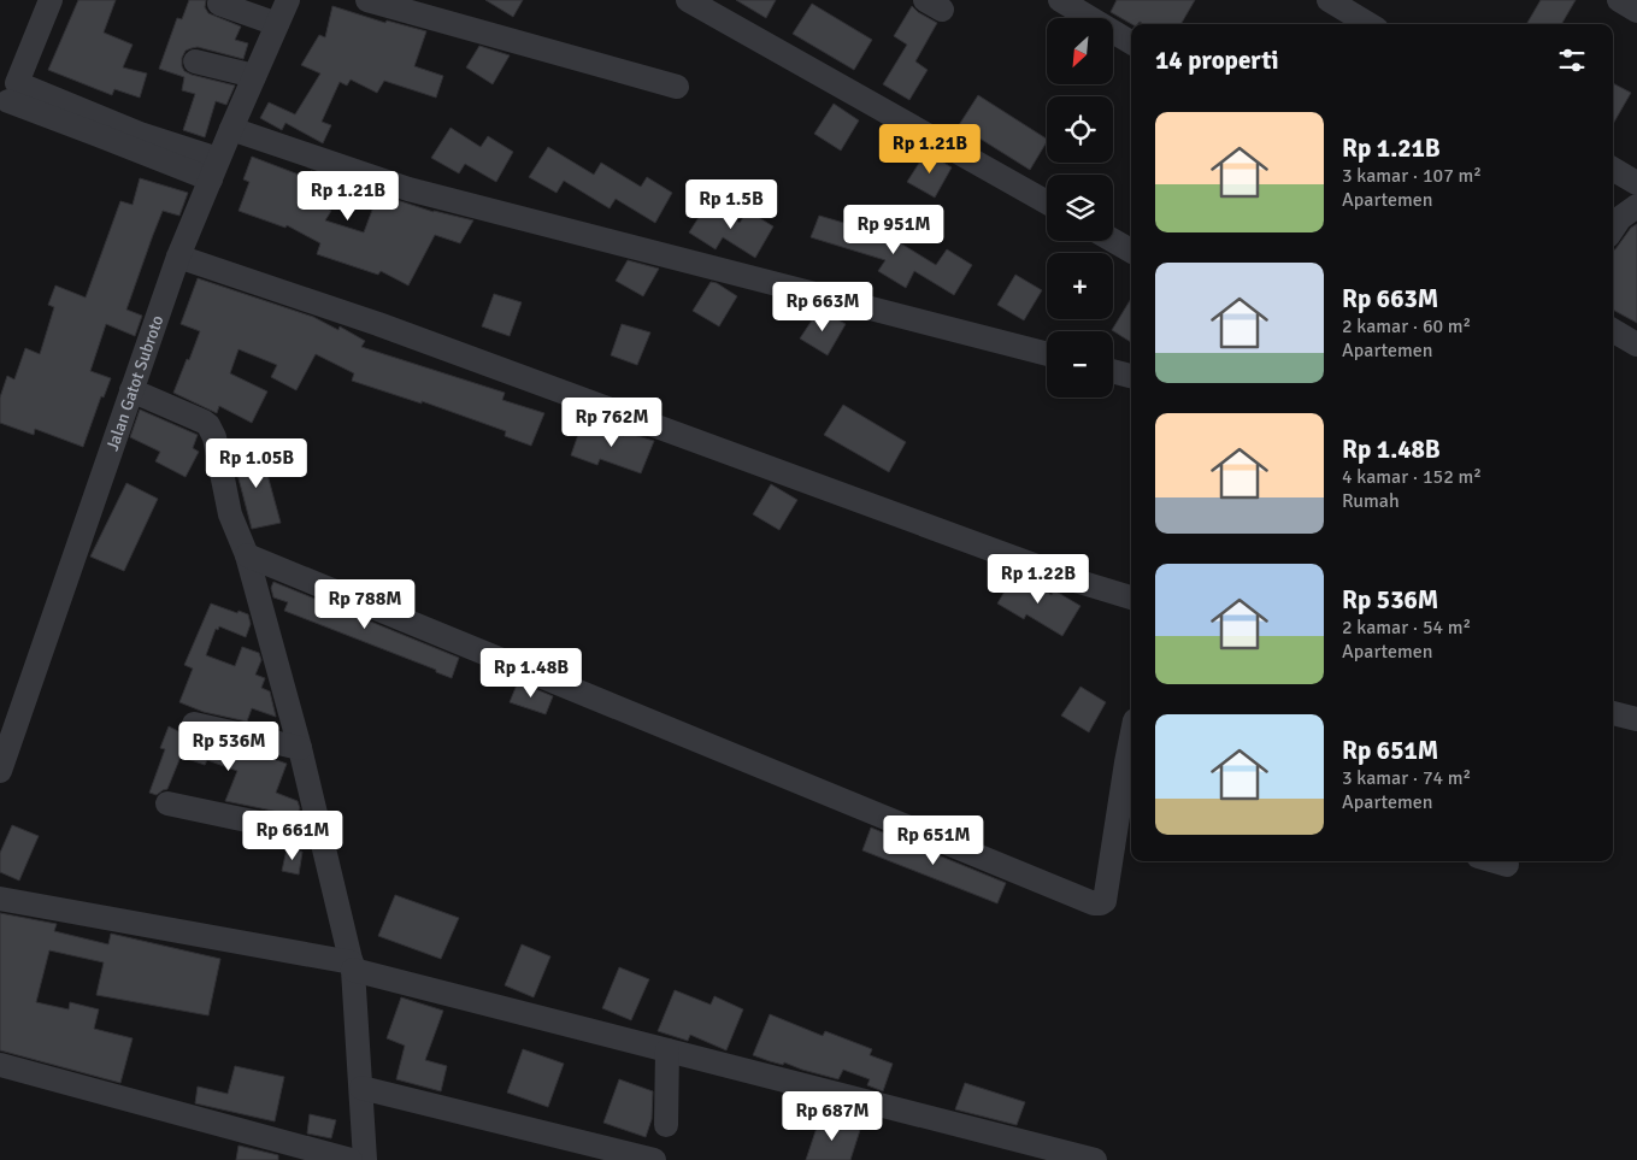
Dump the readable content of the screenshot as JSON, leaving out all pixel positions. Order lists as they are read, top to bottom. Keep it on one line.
{"streets":{"street":["Jalan Gatot Subroto"]},"north":"bottom left","page":{"map_buttons":["+","−"],"heading":"14 properti","list":[{"name":"Rp 1.21B","note":"3 kamar · 107 m² · Apartemen"},{"name":"Rp 663M","note":"2 kamar · 60 m² · Apartemen"},{"name":"Rp 1.48B","note":"4 kamar · 152 m² · Rumah"},{"name":"Rp 536M","note":"2 kamar · 54 m² · Apartemen"},{"name":"Rp 651M","note":"3 kamar · 74 m² · Apartemen"}],"price":["Rp 1.21B","Rp 1.21B","Rp 1.5B","Rp 951M","Rp 663M","Rp 762M","Rp 1.05B","Rp 1.22B","Rp 788M","Rp 1.48B","Rp 536M","Rp 661M","Rp 651M","Rp 687M"]}}
